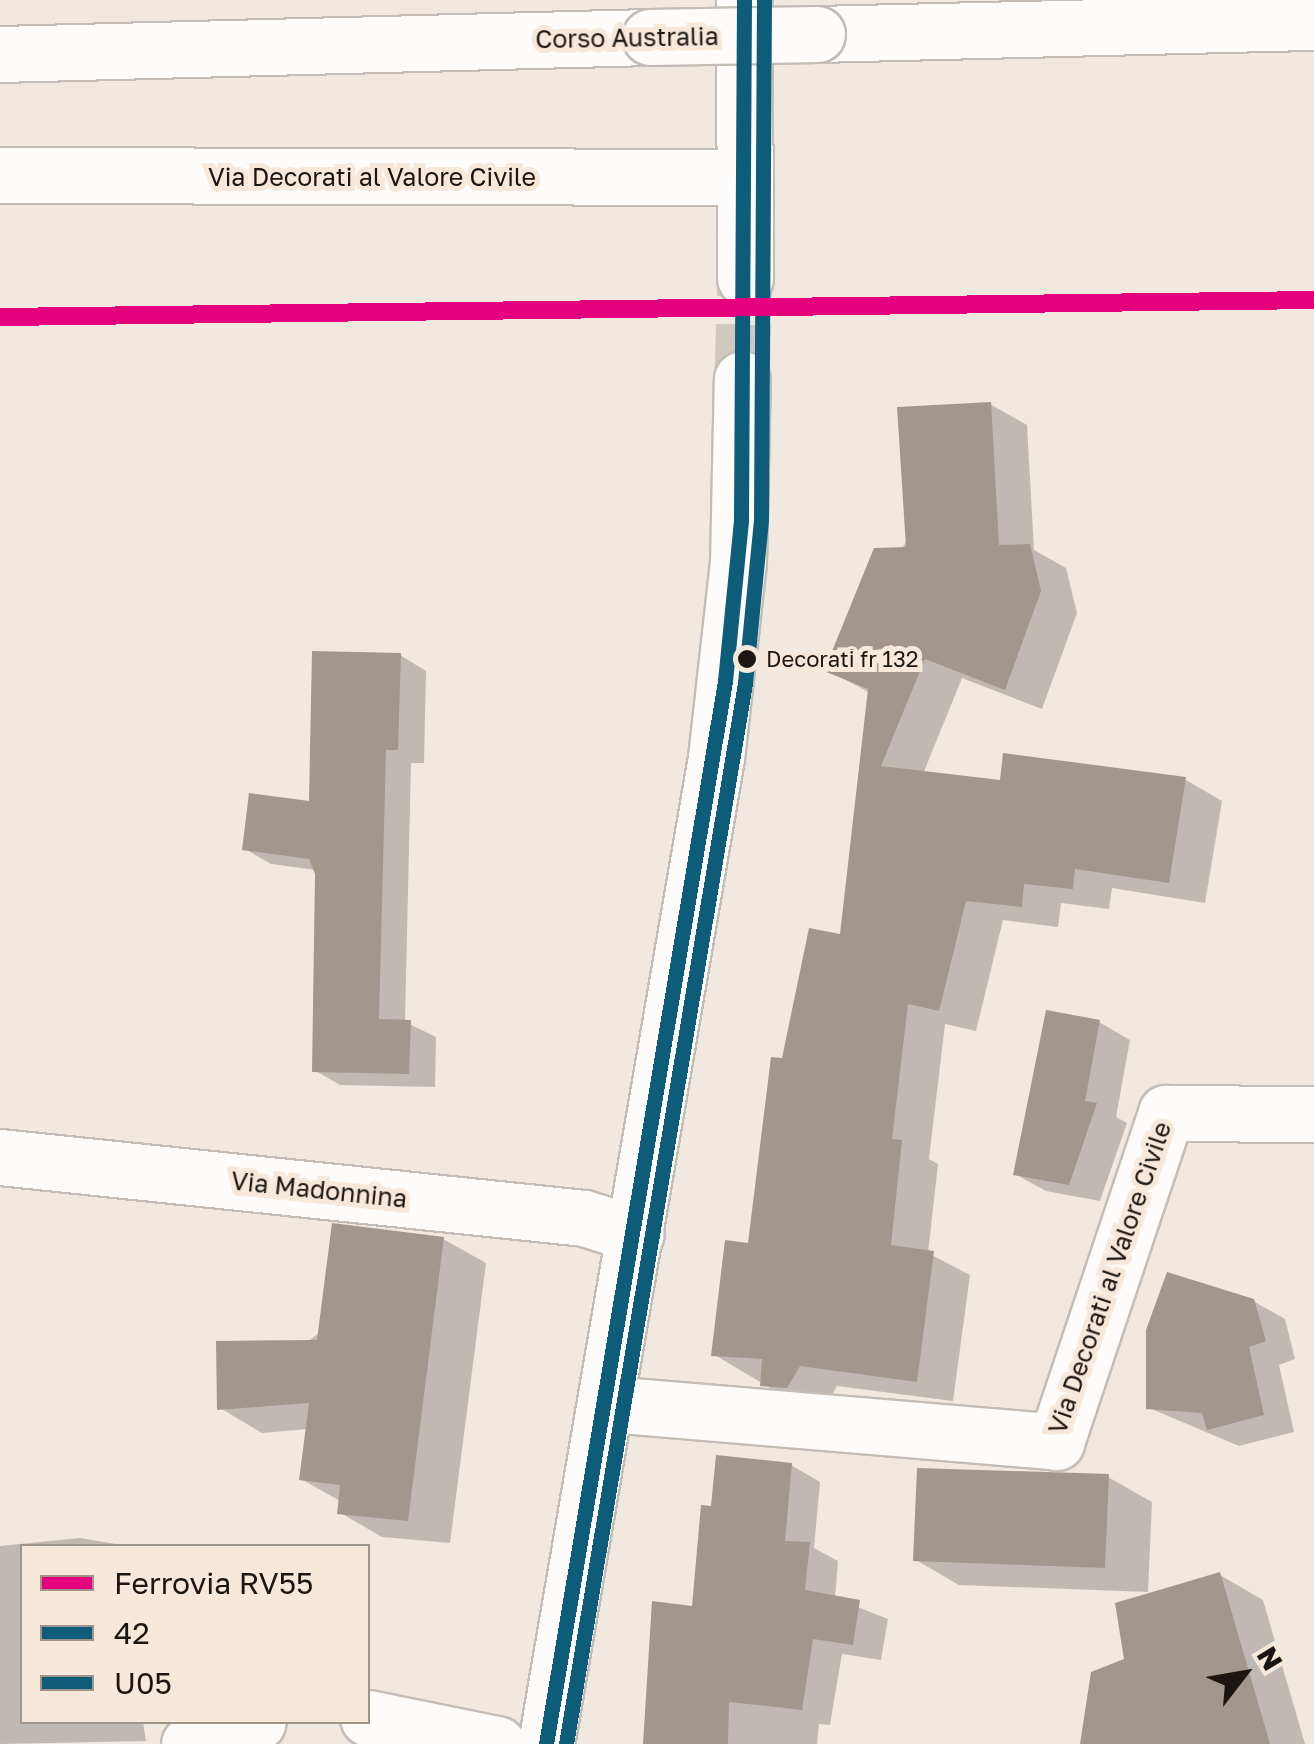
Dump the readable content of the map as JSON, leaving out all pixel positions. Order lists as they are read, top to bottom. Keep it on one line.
{"streets":{"main road":["Corso Australia","Via Decorati al Valore Civile","Via Madonnina"]},"places":["Decorati fr 132"],"lines":["transit line 42","transit line U05","rail line RV55"],"legend":["Ferrovia RV55","42","U05"],"north":"top right"}
